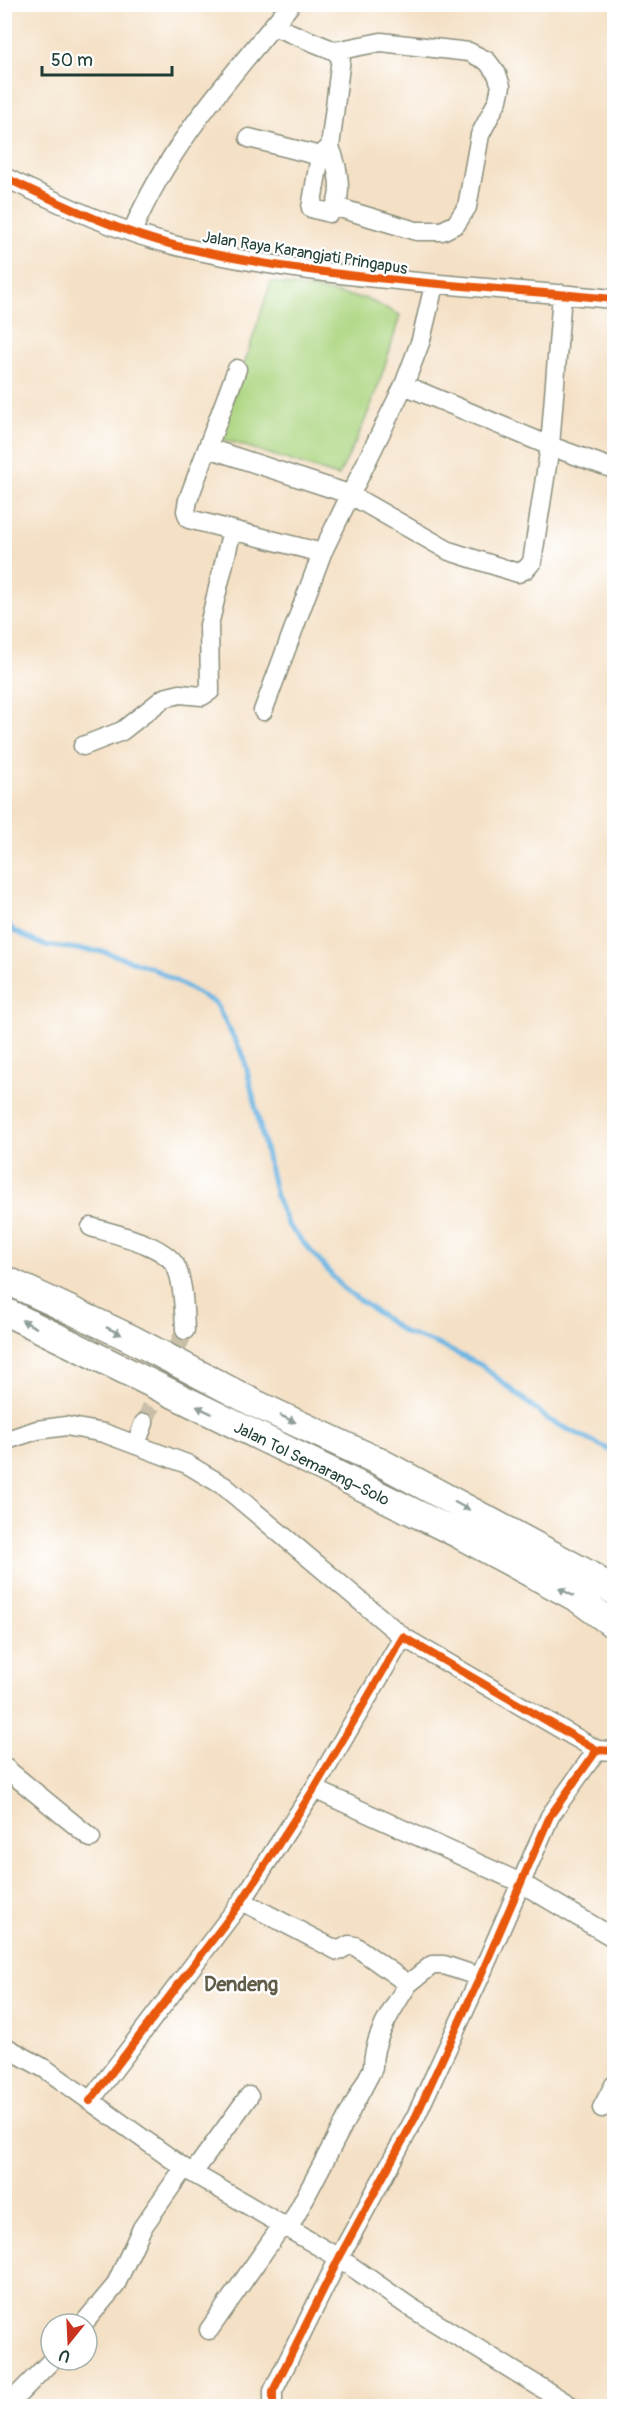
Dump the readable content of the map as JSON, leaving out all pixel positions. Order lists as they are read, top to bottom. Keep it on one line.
{"streets":{"highway":["Jalan Tol Semarang–Solo"],"street":["Jalan Raya Karangjati Pringapus"]},"districts":["Dendeng"],"scale_bar":"50 m","north":"bottom"}
